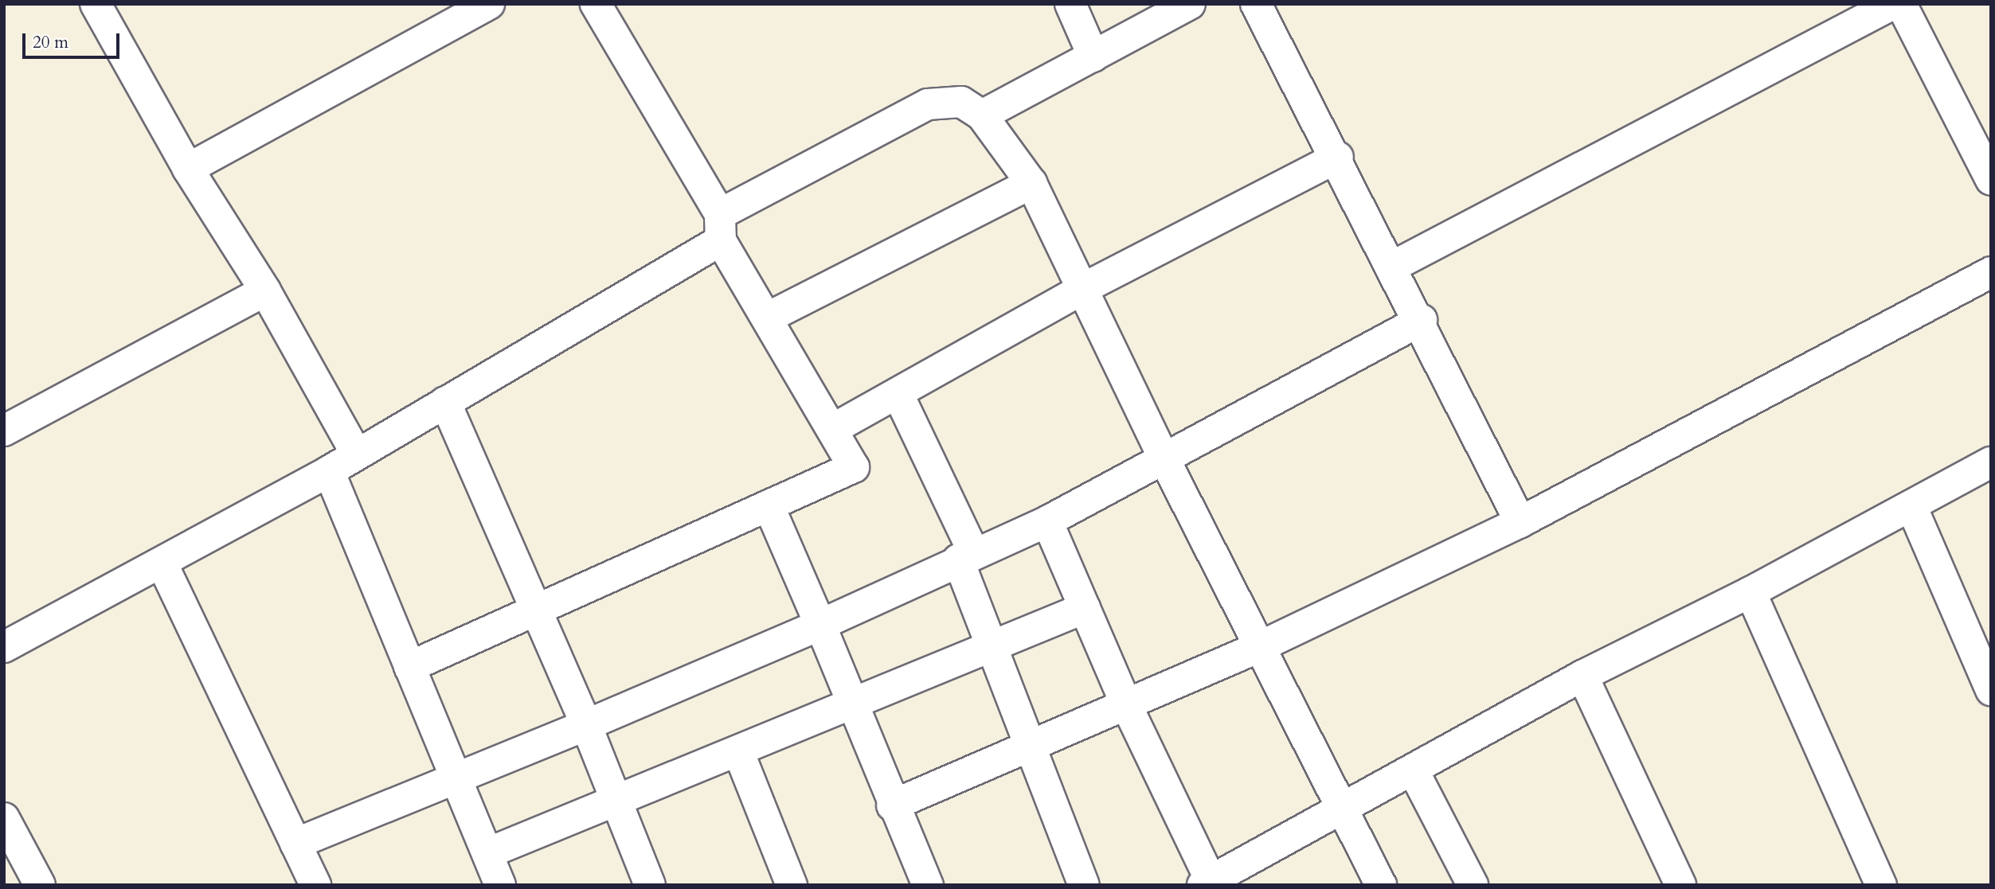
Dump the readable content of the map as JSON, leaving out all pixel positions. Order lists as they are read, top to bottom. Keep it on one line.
{"scale_bar":"20 m"}
